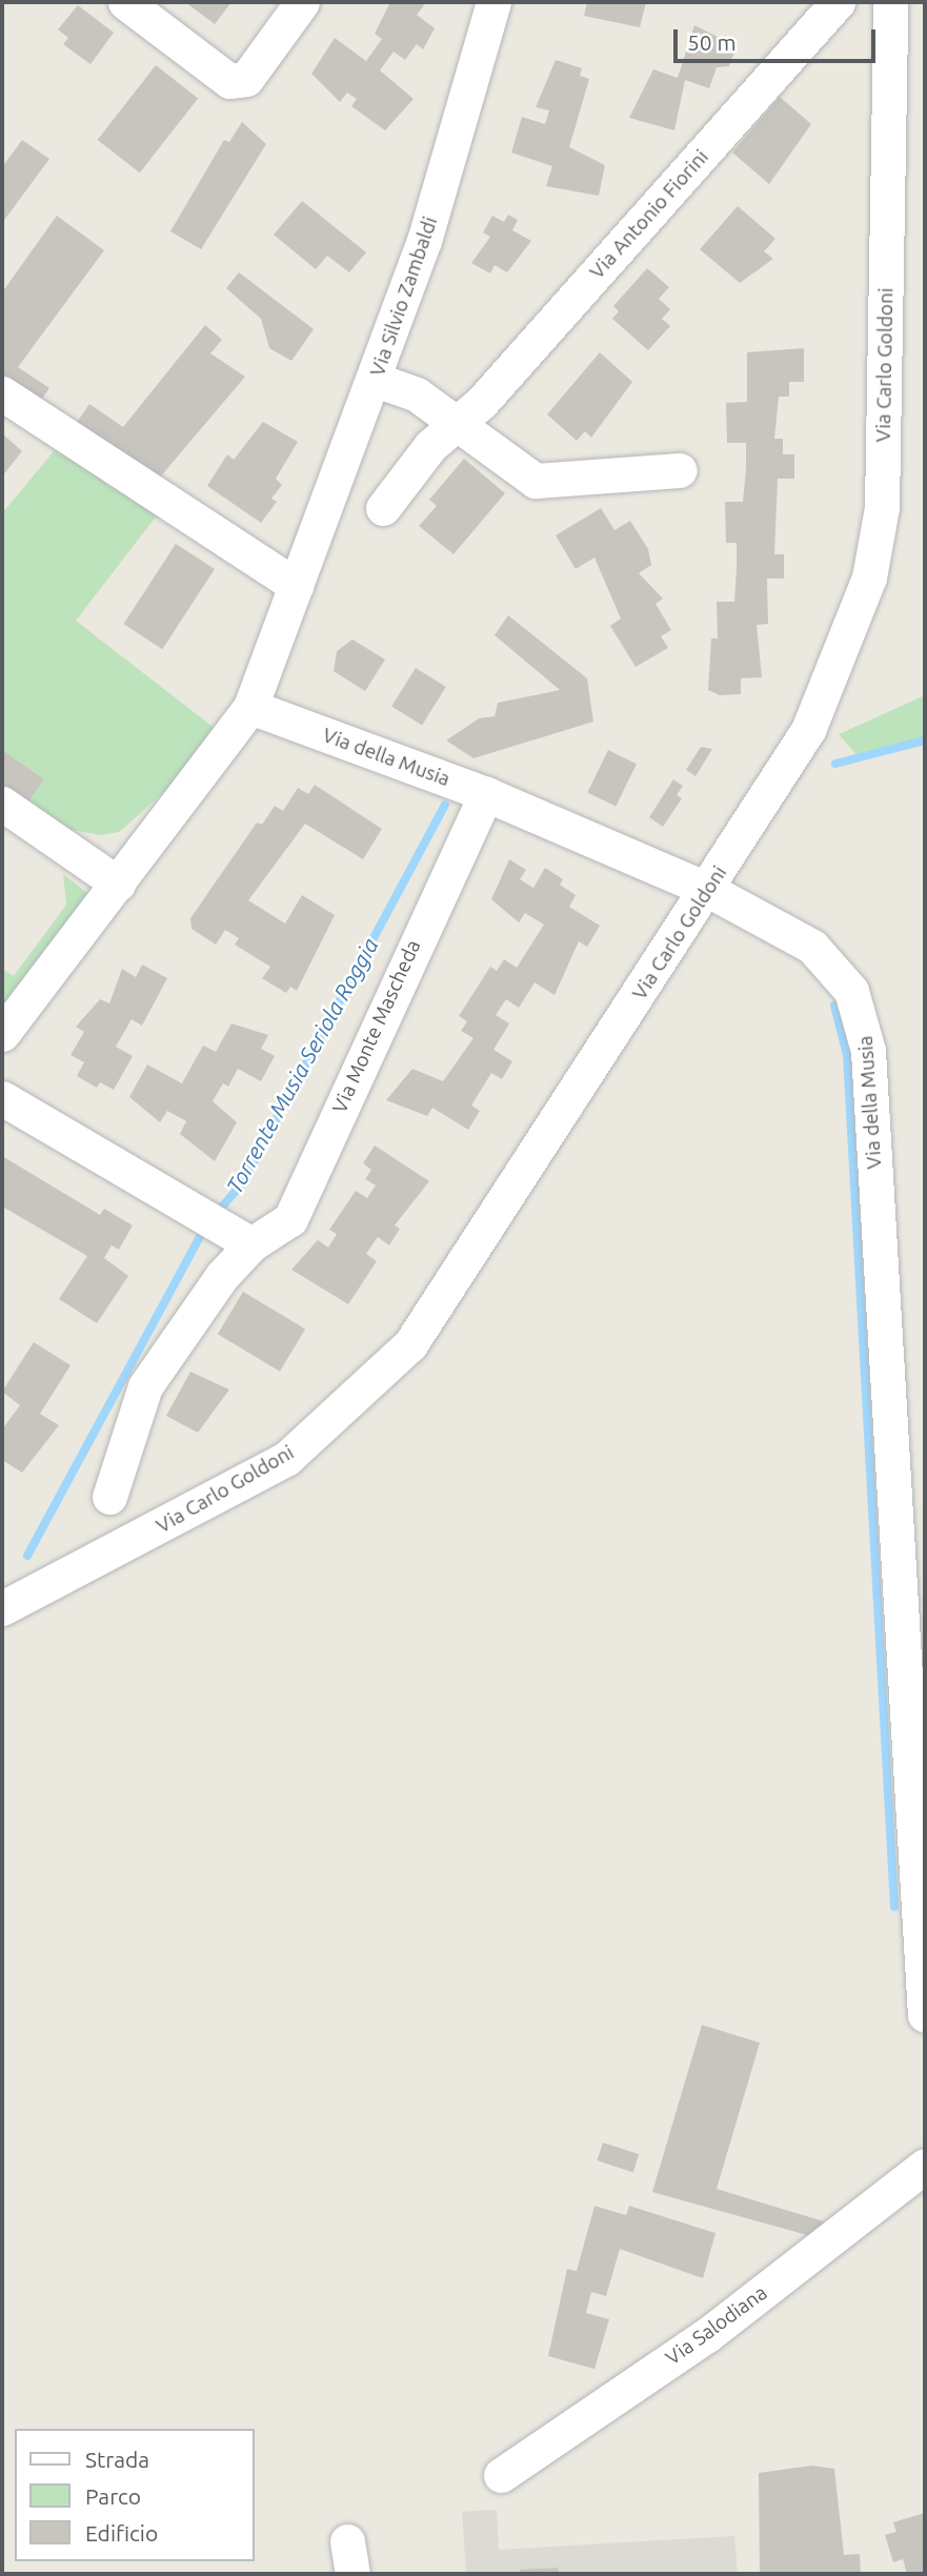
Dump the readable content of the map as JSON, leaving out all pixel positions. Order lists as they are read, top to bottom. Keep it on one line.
{"streets":{"street":["Via Antonio Fiorini","Via Silvio Zambaldi","Via Carlo Goldoni","Via della Musia","Via Monte Mascheda","Via Salodiana"]},"crossings":[["Via Carlo Goldoni","Via della Musia"],["Via della Musia","Via Monte Mascheda"]],"water":["Torrente Musia Seriola Roggia"],"legend":["Strada","Parco","Edificio"],"scale_bar":"50 m"}
